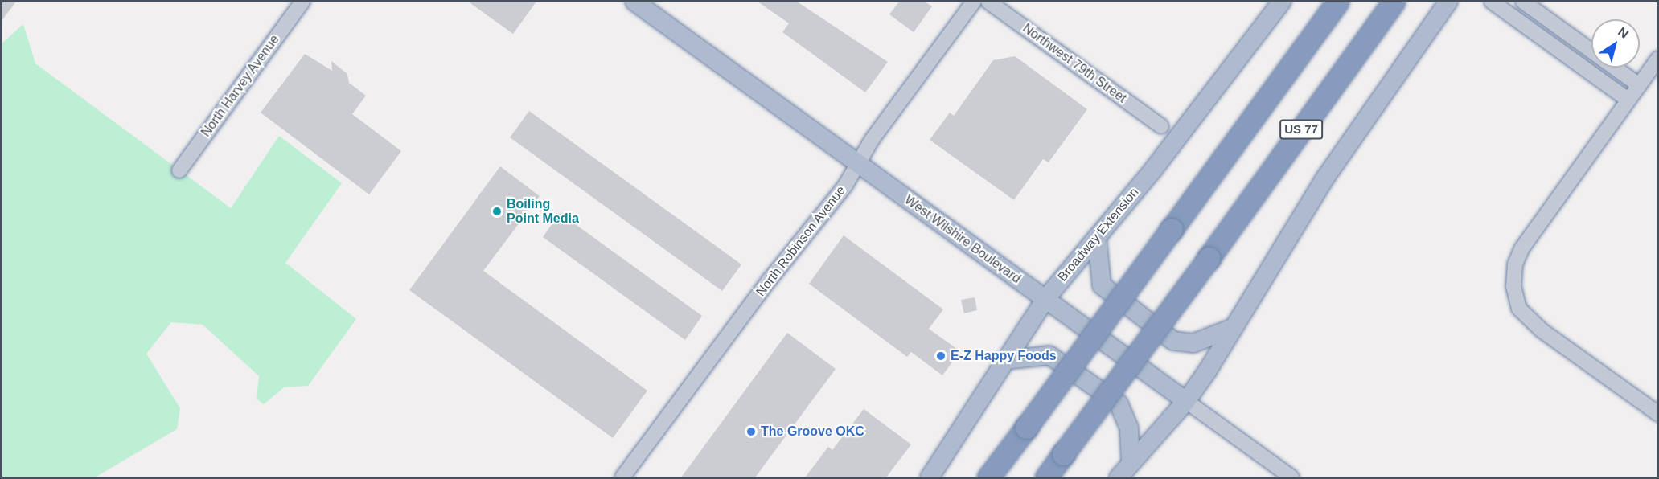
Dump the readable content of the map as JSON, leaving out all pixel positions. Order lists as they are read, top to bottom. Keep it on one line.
{"streets":{"highway":["US 77"],"main road":["Broadway Extension","West Wilshire Boulevard"],"street":["Northwest 79th Street","North Harvey Avenue","North Robinson Avenue"]},"crossings":[["Broadway Extension","West Wilshire Boulevard"],["West Wilshire Boulevard","North Robinson Avenue"]],"places":["Boiling Point Media","E-Z Happy Foods","The Groove OKC"],"north":"top right"}
